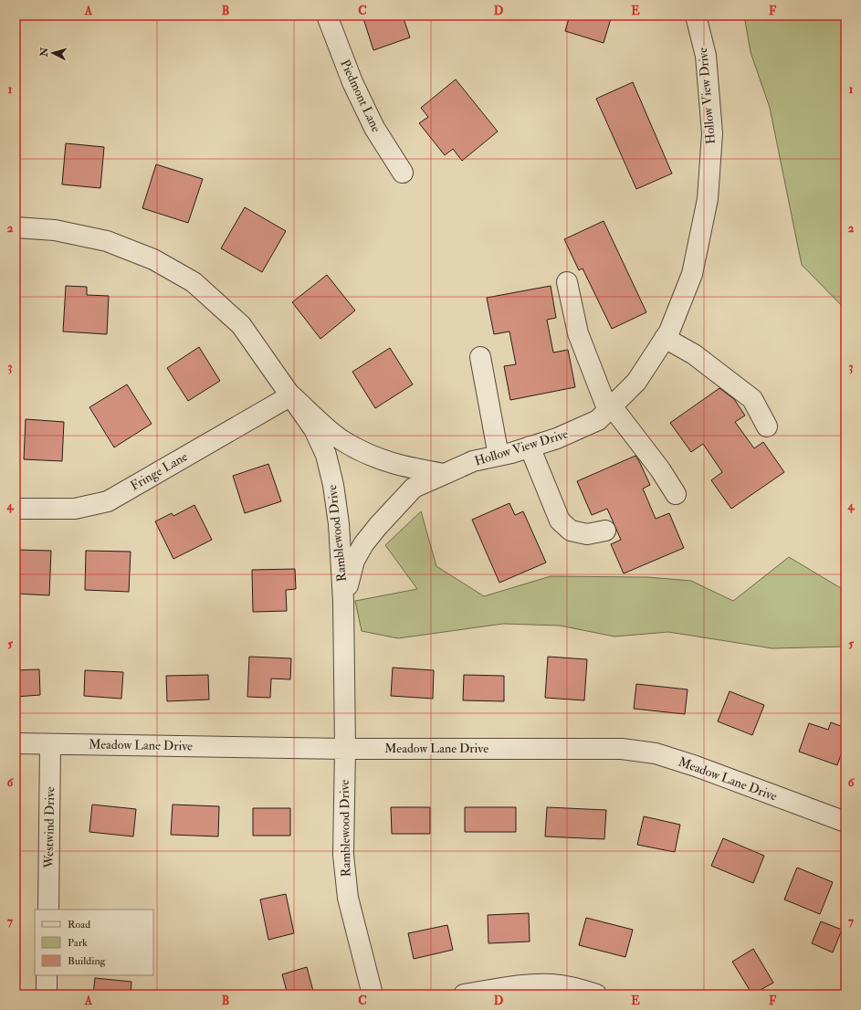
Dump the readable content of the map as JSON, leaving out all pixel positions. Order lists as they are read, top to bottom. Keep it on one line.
{"streets":{"street":["Piedmont Lane","Hollow View Drive","Fringe Lane","Ramblewood Drive","Meadow Lane Drive","Westwind Drive"]},"crossings":[["Hollow View Drive","Ramblewood Drive"],["Fringe Lane","Ramblewood Drive"],["Ramblewood Drive","Meadow Lane Drive"],["Meadow Lane Drive","Westwind Drive"]],"legend":["Road","Park","Building"],"north":"left","grid":{"columns":["A","B","C","D","E","F"],"rows":["1","2","3","4","5","6","7"]}}
